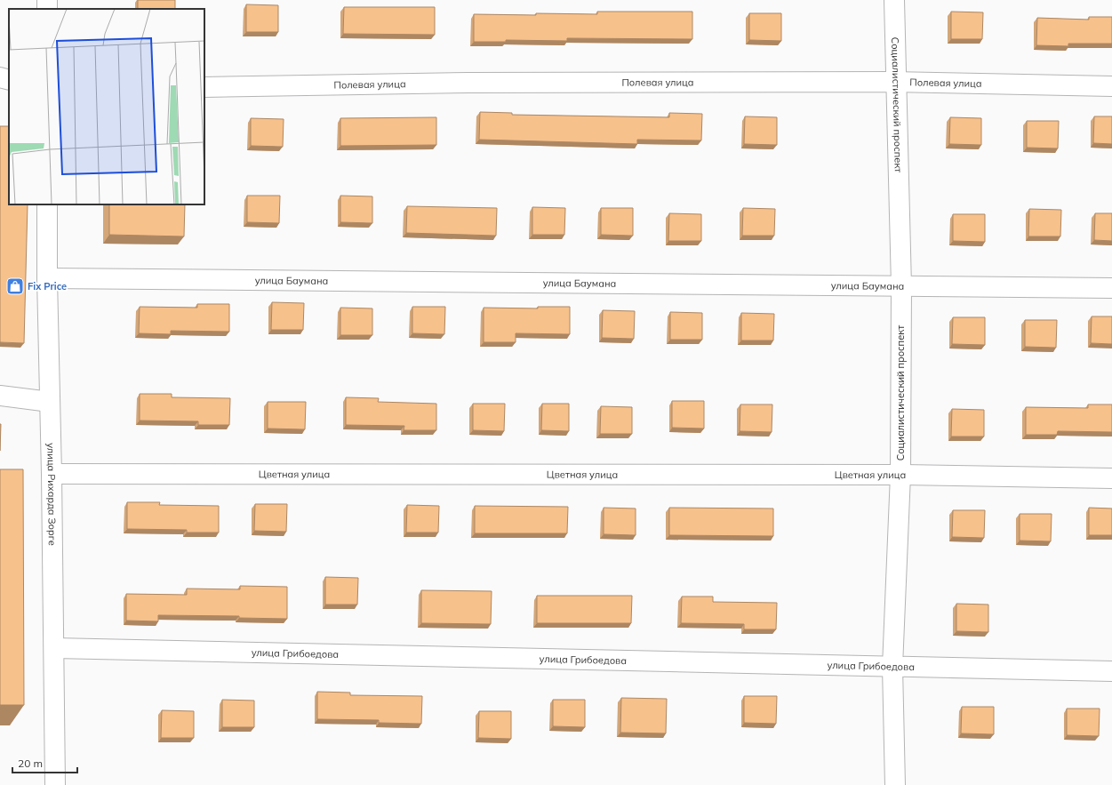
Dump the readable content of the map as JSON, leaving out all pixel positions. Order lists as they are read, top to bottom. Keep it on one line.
{"streets":{"street":["Полевая улица","Социалистический проспект","улица Баумана","Цветная улица","улица Рихарда Зорге","улица Грибоедова"]},"crossings":[["Полевая улица","Социалистический проспект"],["Социалистический проспект","улица Баумана"],["Социалистический проспект","Цветная улица"],["Социалистический проспект","улица Грибоедова"],["улица Баумана","улица Рихарда Зорге"],["Цветная улица","улица Рихарда Зорге"],["улица Рихарда Зорге","улица Грибоедова"]],"places":{"shop":["Fix Price"]},"scale_bar":"20 m"}
